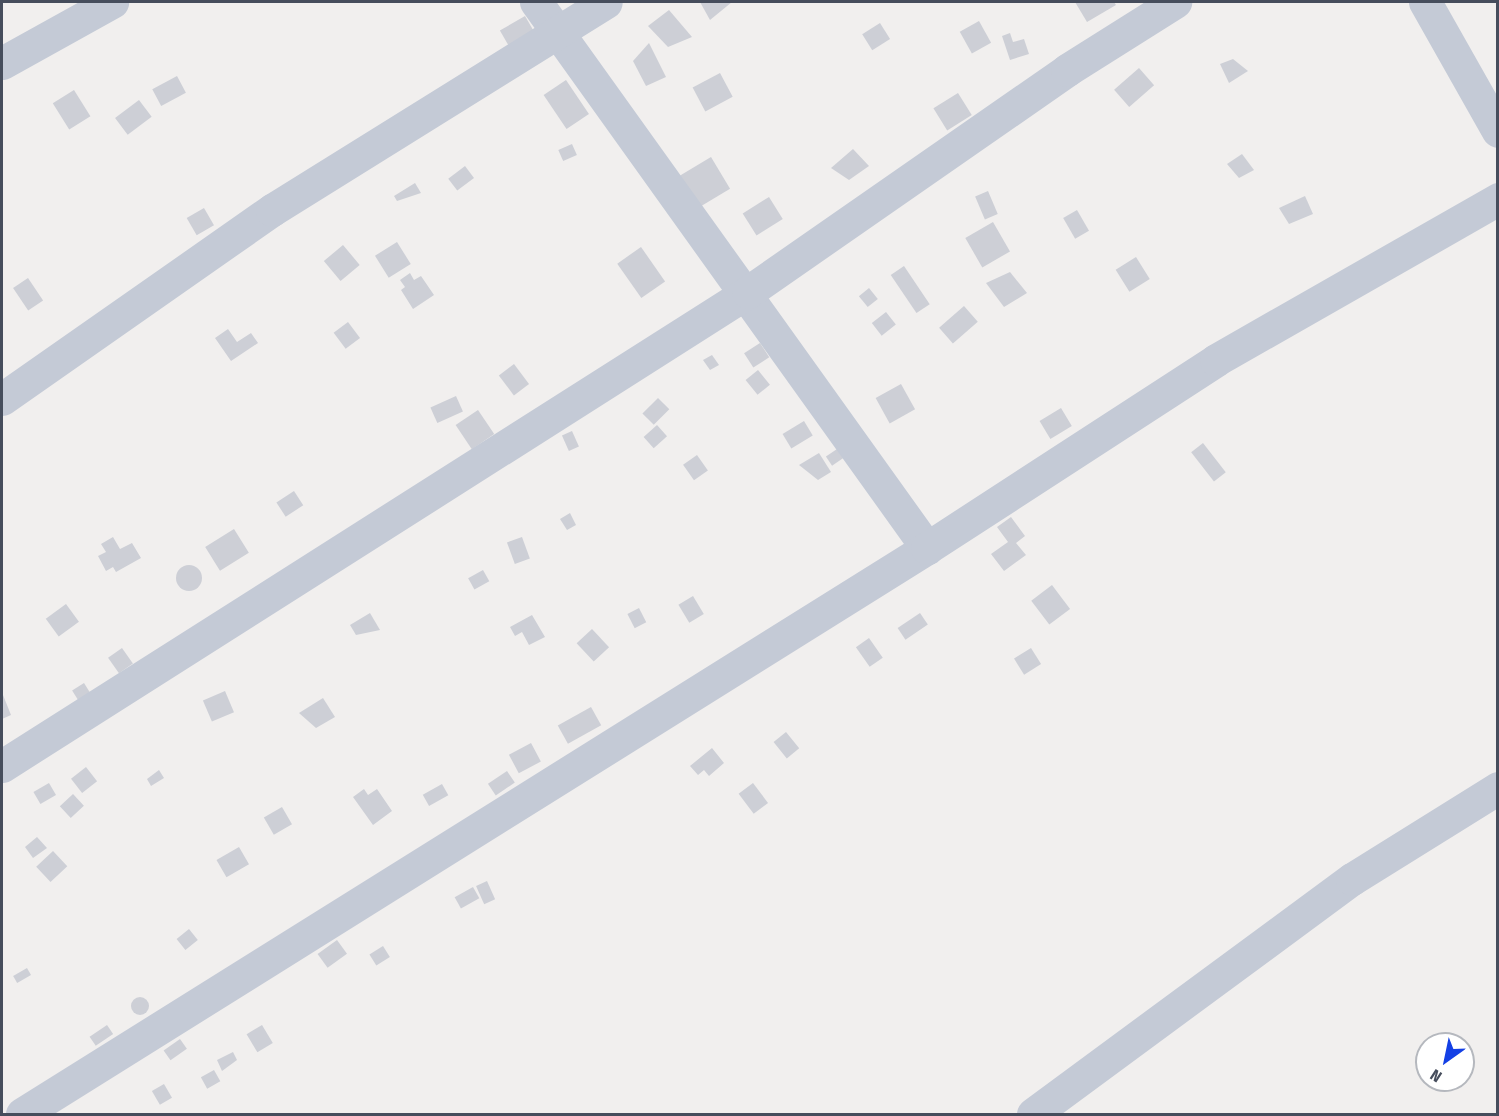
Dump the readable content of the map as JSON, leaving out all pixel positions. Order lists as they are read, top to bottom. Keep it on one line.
{"north":"bottom left"}
